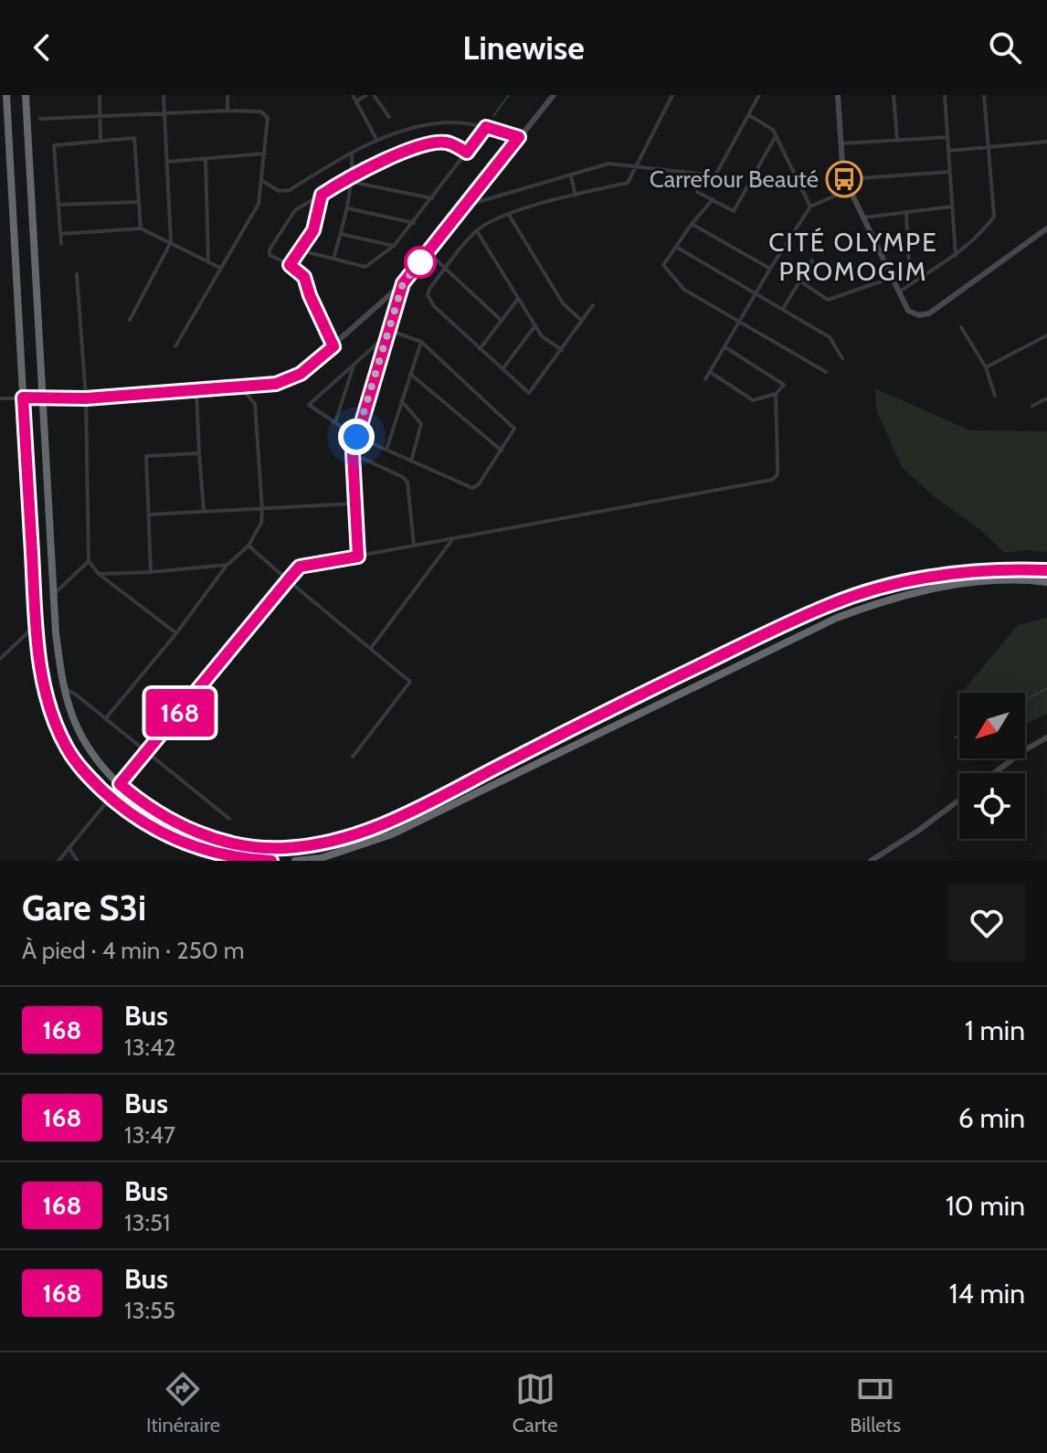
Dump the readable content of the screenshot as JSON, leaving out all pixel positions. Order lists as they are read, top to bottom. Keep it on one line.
{"districts":["CITÉ OLYMPE PROMOGIM"],"places":{"bus stop":["Carrefour Beauté"]},"lines":["bus line 168"],"north":"bottom left","page":{"header":"Linewise","on_map":"168","heading":["Gare S3i","À pied · 4 min · 250 m"],"list":[{"mark":"168","name":"Bus","note":"13:42","value":"1 min"},{"mark":"168","name":"Bus","note":"13:47","value":"6 min"},{"mark":"168","name":"Bus","note":"13:51","value":"10 min"},{"mark":"168","name":"Bus","note":"13:55","value":"14 min"}],"tabs":["Itinéraire","Carte","Billets"]}}
